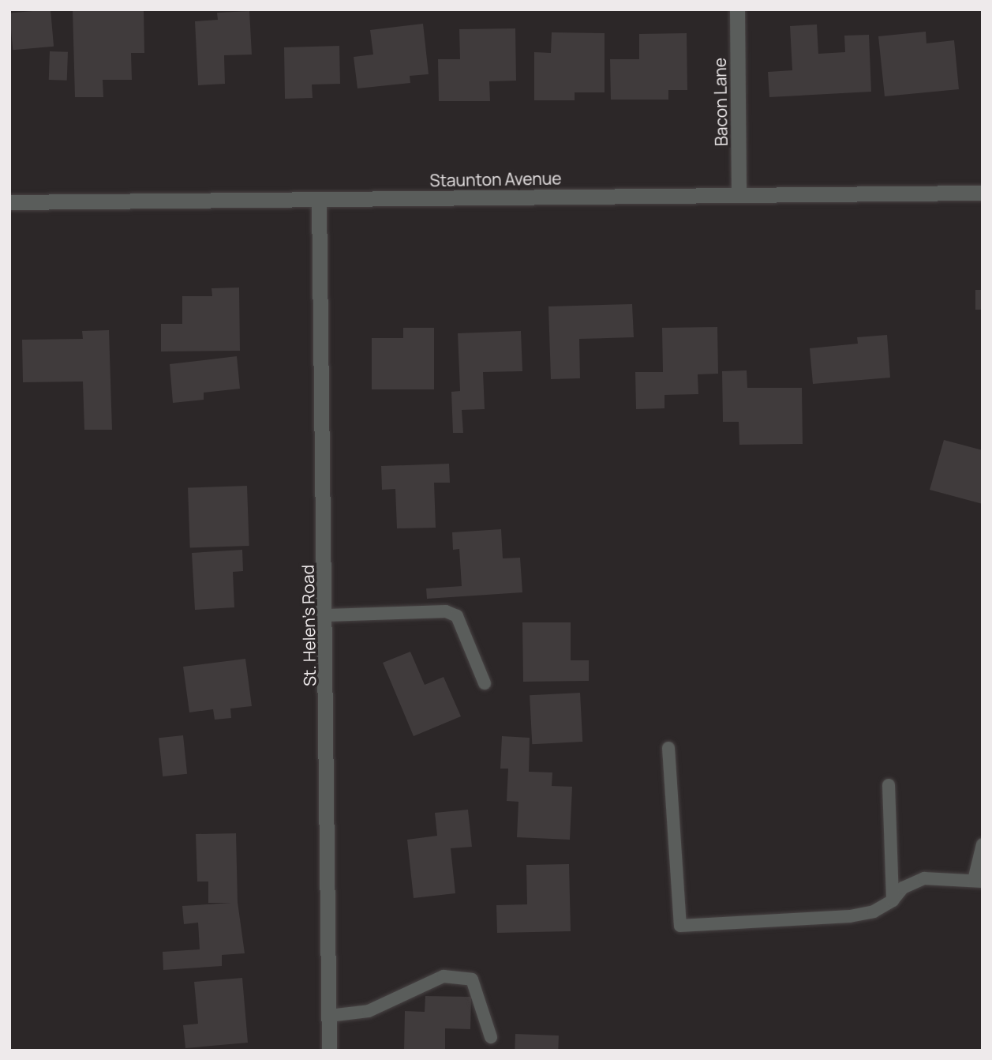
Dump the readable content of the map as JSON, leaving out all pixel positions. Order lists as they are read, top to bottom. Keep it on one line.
{"streets":{"street":["Bacon Lane","Staunton Avenue","St. Helen's Road"]},"crossings":[["Bacon Lane","Staunton Avenue"],["Staunton Avenue","St. Helen's Road"]]}
